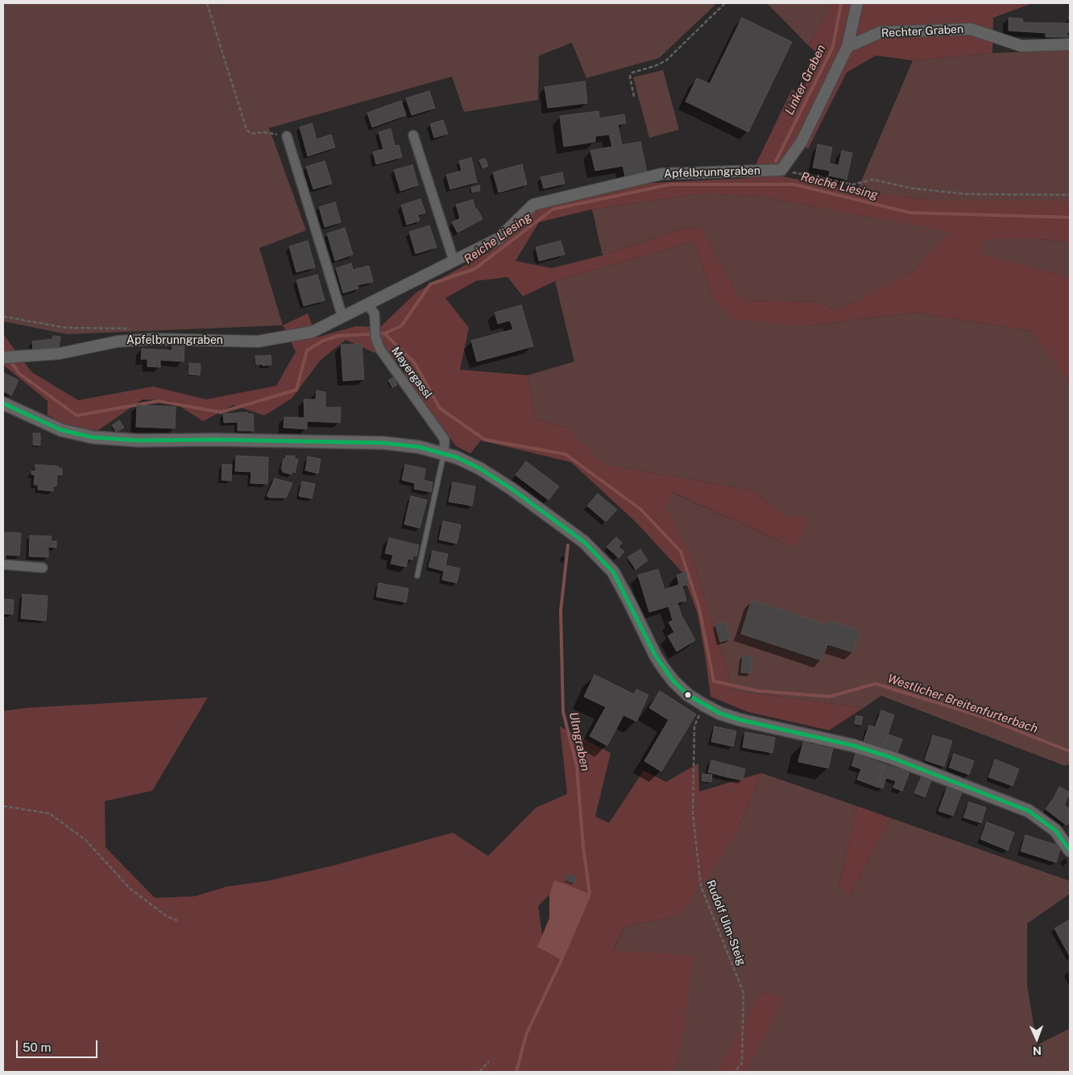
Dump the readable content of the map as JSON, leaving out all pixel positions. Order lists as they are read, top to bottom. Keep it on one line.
{"streets":{"street":["Rechter Graben","Apfelbrunngraben","Mayergassl"],"path":["Rudolf Ulm-Steig"]},"crossings":[["Apfelbrunngraben","Mayergassl"]],"water":["Linker Graben","Reiche Liesing","Westlicher Breitenfurterbach","Ulmgraben"],"scale_bar":"50 m","north":"bottom"}
